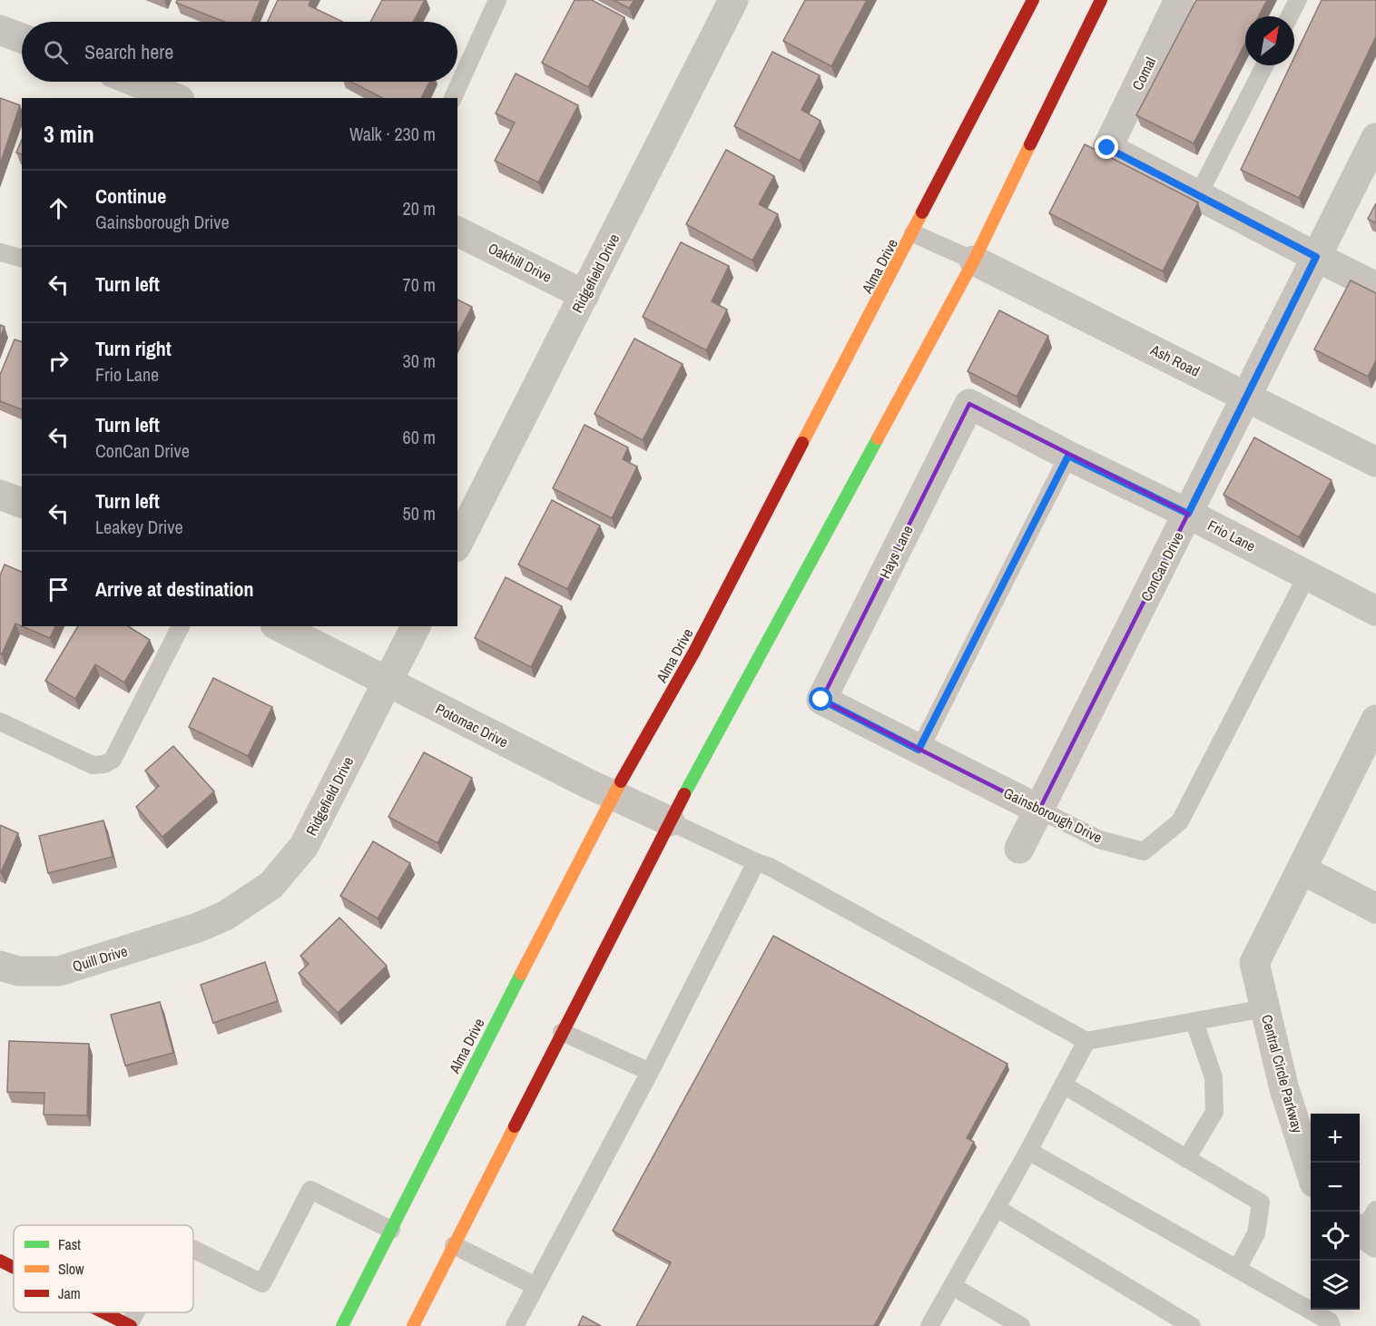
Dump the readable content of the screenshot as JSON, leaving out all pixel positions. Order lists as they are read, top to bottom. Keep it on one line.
{"streets":{"main road":["Alma Drive"],"street":["Comal","Oakhill Drive","Ridgefield Drive","Ash Road","Frio Lane","Hays Lane","ConCan Drive","Potomac Drive","Gainsborough Drive","Quill Drive","Central Circle Parkway"]},"crossings":[["Oakhill Drive","Ridgefield Drive"],["Alma Drive","Potomac Drive"],["Ridgefield Drive","Potomac Drive"],["Ridgefield Drive","Quill Drive"],["Ash Road","ConCan Drive"],["Frio Lane","Hays Lane"],["Frio Lane","ConCan Drive"],["Frio Lane","Gainsborough Drive"],["Hays Lane","Gainsborough Drive"],["ConCan Drive","Gainsborough Drive"]],"legend":["Fast","Slow","Jam"],"north":"top right","page":{"search":"Search here","heading":["3 min","Walk · 230 m"],"list":[["Continue","Gainsborough Drive","20 m"],["Turn left","70 m"],["Turn right","Frio Lane","30 m"],["Turn left","ConCan Drive","60 m"],["Turn left","Leakey Drive","50 m"],"Arrive at destination"],"map_buttons":["+","−"]}}
